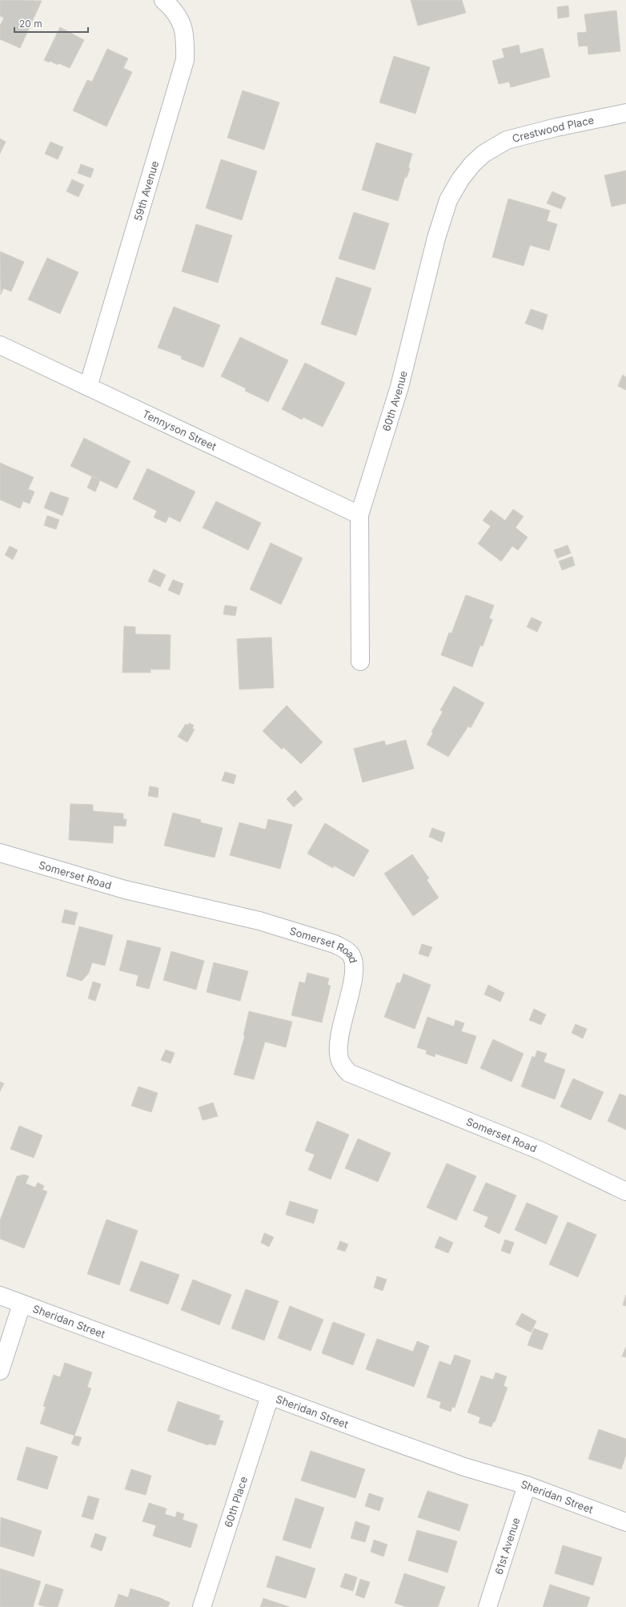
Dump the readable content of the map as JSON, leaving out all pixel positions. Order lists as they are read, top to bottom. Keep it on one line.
{"streets":{"street":["Crestwood Place","59th Avenue","60th Avenue","Tennyson Street","Somerset Road","Sheridan Street","60th Place","61st Avenue"]},"crossings":[["Crestwood Place","60th Avenue"],["59th Avenue","Tennyson Street"],["60th Avenue","Tennyson Street"],["Sheridan Street","60th Place"],["Sheridan Street","61st Avenue"]],"scale_bar":"20 m"}
